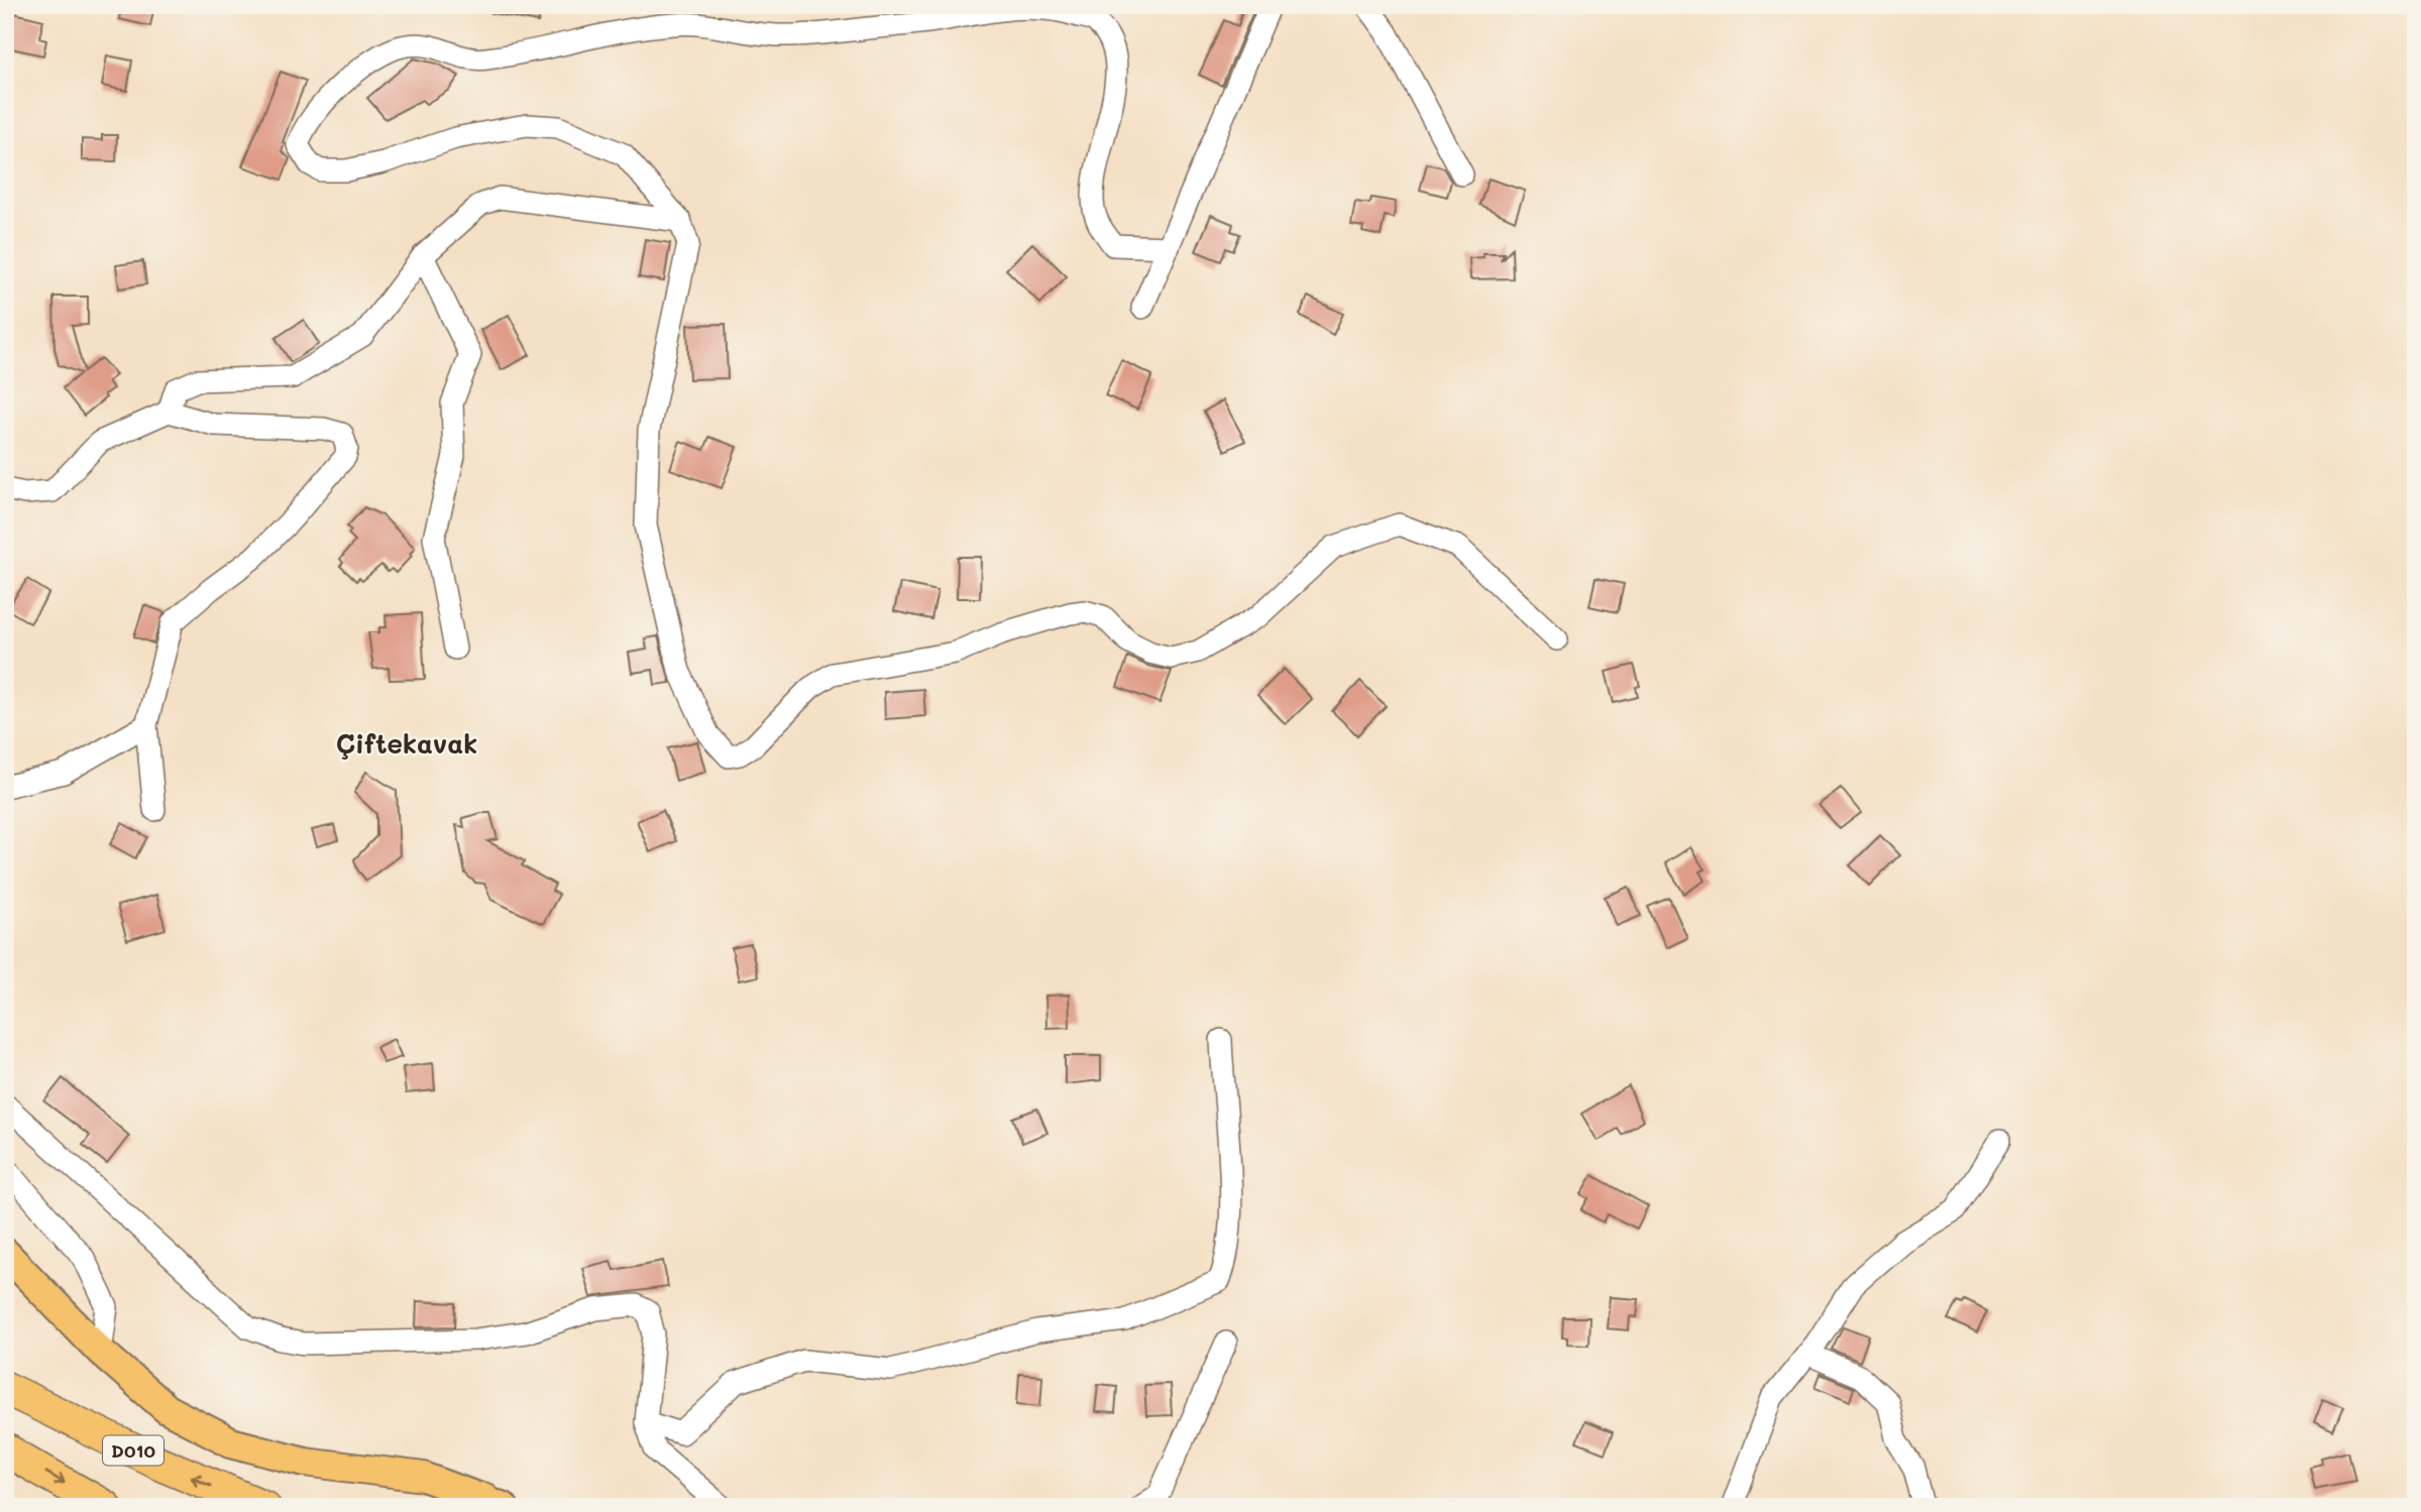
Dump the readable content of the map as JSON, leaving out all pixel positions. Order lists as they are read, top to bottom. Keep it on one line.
{"streets":{"highway":["D010"]},"districts":["Çiftekavak"]}
